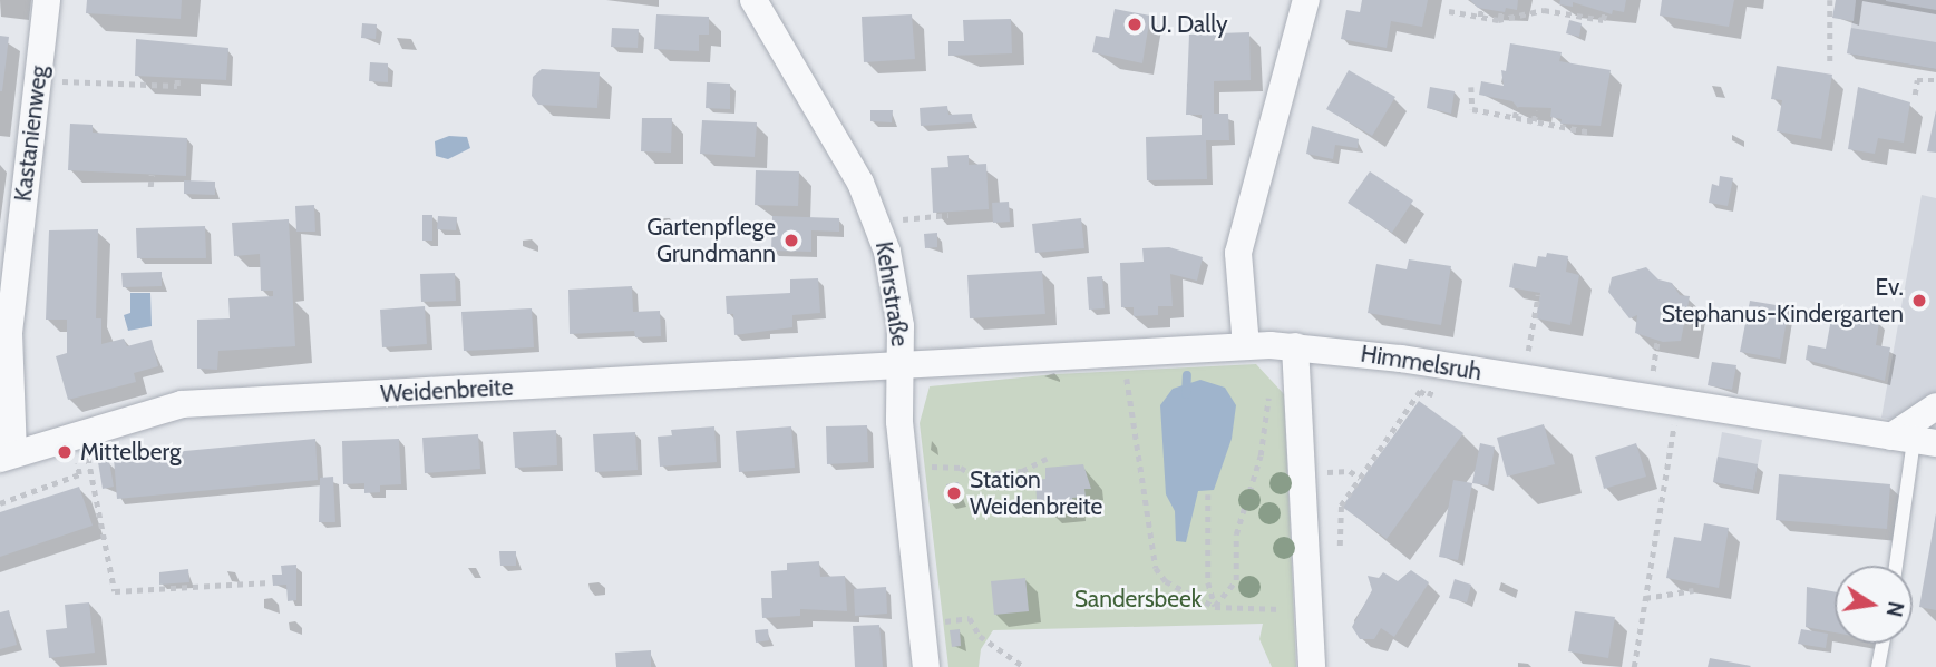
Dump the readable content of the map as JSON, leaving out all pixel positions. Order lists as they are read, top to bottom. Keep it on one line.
{"streets":{"street":["Kastanienweg","Kehrstraße","Himmelsruh","Weidenbreite"]},"crossings":[["Kastanienweg","Weidenbreite"],["Kehrstraße","Himmelsruh"],["Kehrstraße","Weidenbreite"],["Himmelsruh","Weidenbreite"]],"parks":["Sandersbeek"],"places":["U. Dally","Gartenpflege Grundmann","Ev. Stephanus-Kindergarten","Mittelberg","Station Weidenbreite"],"north":"right"}
